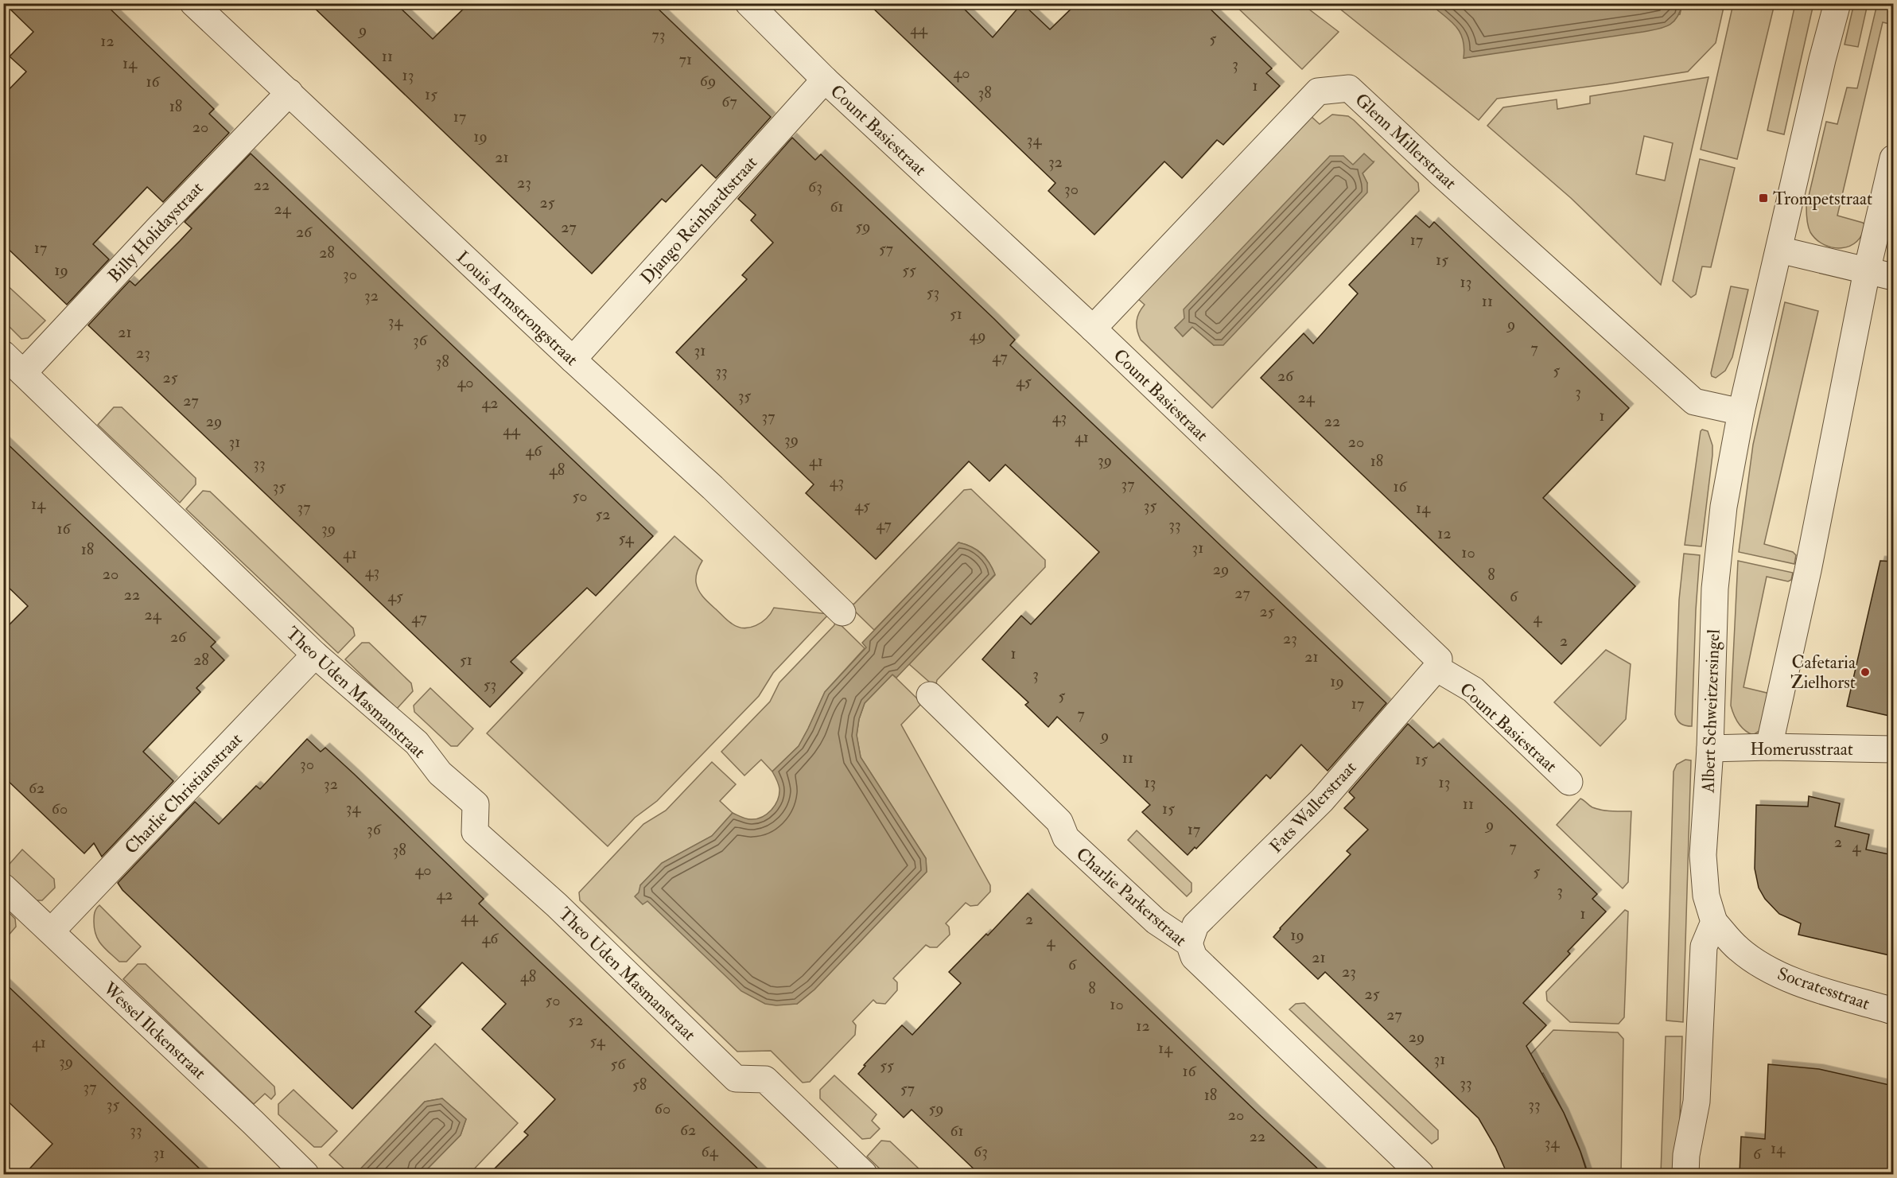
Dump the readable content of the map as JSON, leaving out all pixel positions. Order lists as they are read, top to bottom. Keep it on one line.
{"streets":{"street":["Count Basiestraat","Glenn Millerstraat","Django Reinhardtstraat","Billy Holidaystraat","Louis Armstrongstraat","Theo Uden Masmanstraat","Albert Schweitzersingel","Homerusstraat","Charlie Christianstraat","Fats Wallerstraat","Charlie Parkerstraat","Socratesstraat","Wessel Ilckenstraat"]},"crossings":[["Count Basiestraat","Glenn Millerstraat"],["Count Basiestraat","Django Reinhardtstraat"],["Count Basiestraat","Fats Wallerstraat"],["Glenn Millerstraat","Albert Schweitzersingel"],["Django Reinhardtstraat","Louis Armstrongstraat"],["Billy Holidaystraat","Louis Armstrongstraat"],["Billy Holidaystraat","Theo Uden Masmanstraat"],["Theo Uden Masmanstraat","Charlie Christianstraat"],["Albert Schweitzersingel","Homerusstraat"],["Albert Schweitzersingel","Socratesstraat"],["Charlie Christianstraat","Wessel Ilckenstraat"],["Fats Wallerstraat","Charlie Parkerstraat"]],"places":{"transit":["Trompetstraat"],"other":["Cafetaria Zielhorst"]},"house_numbers":["44","9","73","5","12","11","71","14","3","40","13","69","16","1","38","15","67","18","17","20","19","34","21","32","23","22","63","30","25","61","24","59","27","26","17","17","57","28","15","19","55","30","13","53","32","11","51","34","9","21","49","36","7","31","23","47","38","5","33","26","25","45","40","3","35","24","27","42","1","37","43","29","22","44","41","39","31","20","46","39","41","18","33","48","43","37","35","16","50","14","45","35","37","14","52","47","33","16","39","12","54","31","18","10","41","29","43","20","8","27","22","45","6","25","24","47","4","26","23","2","1","21","28","51","3","19","53","5","17","7","9","11","15","30","13","13","32","62","11","34","60","15","9","36","17","2","7","4","38","40","5","3","42","1","44","2","19","46","4","21","6","23","48","8","25","50","10","27","52","12","29","54","41","14","31","39","56","55","16","33","58","37","57","18","35","33","60","59","20","33","62","61","22","34","14","64","63","31","6"]}
